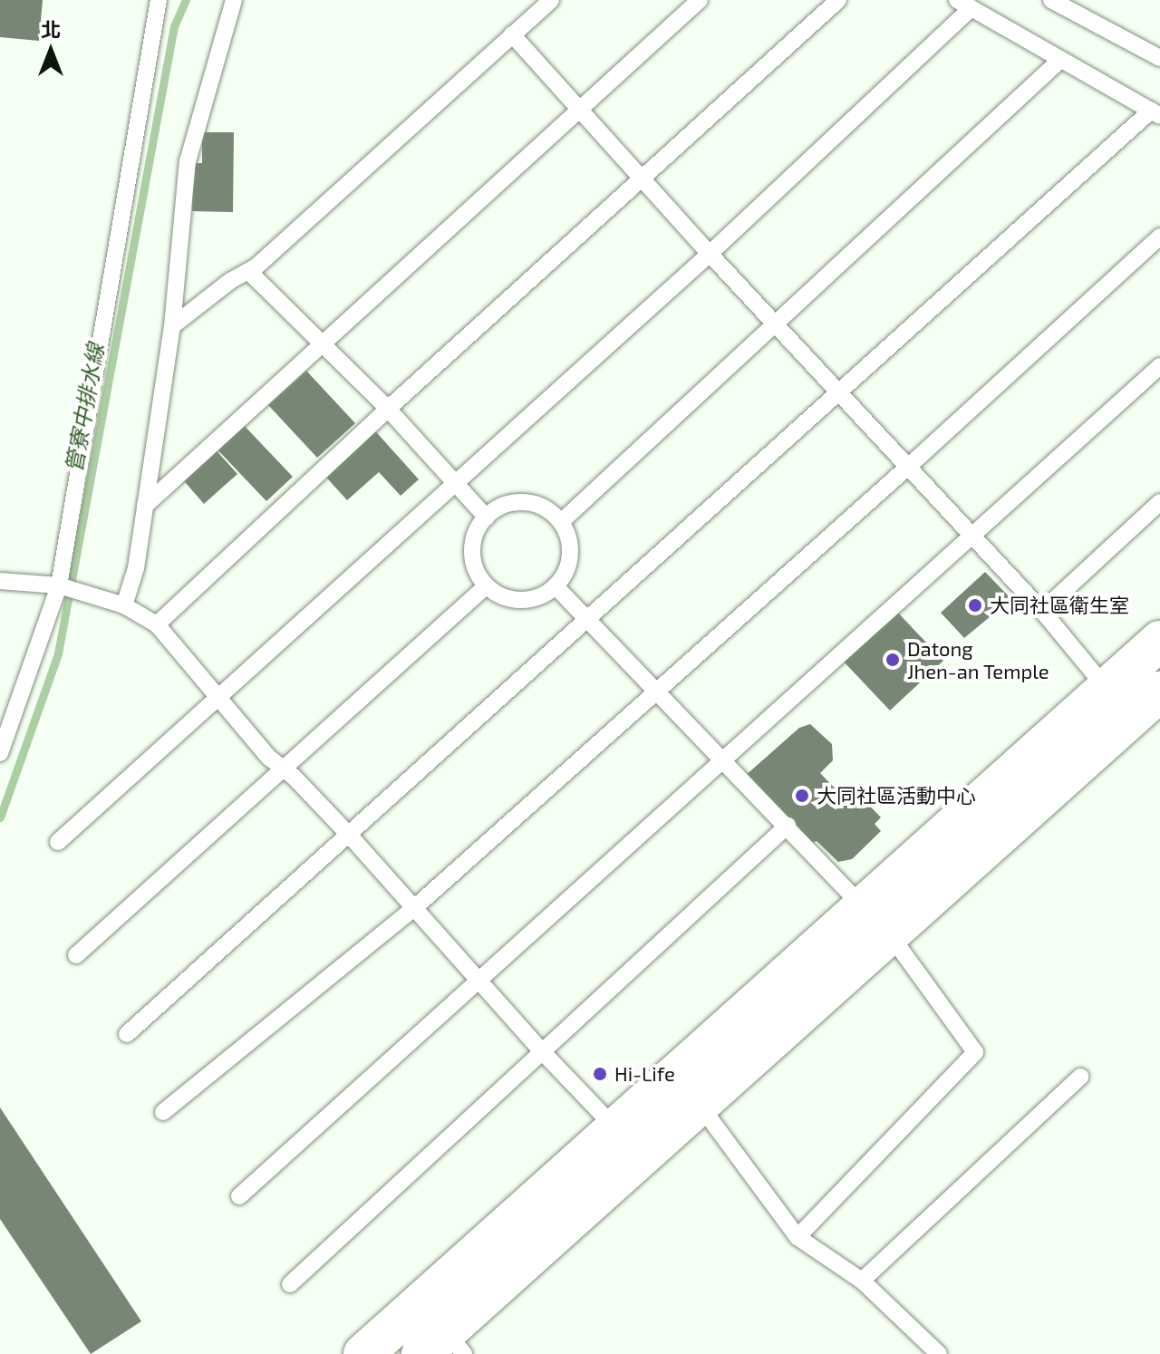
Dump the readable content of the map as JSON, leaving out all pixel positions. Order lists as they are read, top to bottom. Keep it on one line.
{"water":["管寮中排水線"],"places":["大同社區衛生室","Datong Jhen-an Temple","大同社區活動中心","Hi-Life"],"north":"top"}
